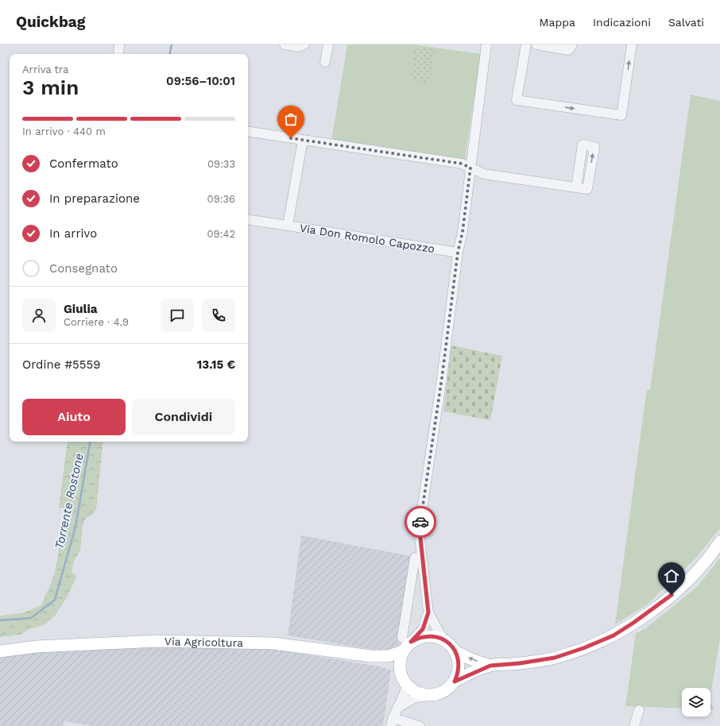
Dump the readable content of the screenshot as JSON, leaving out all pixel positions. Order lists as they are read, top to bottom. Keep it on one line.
{"streets":{"main road":["Via Agricoltura"],"street":["Via Don Romolo Capozzo"]},"water":["Torrente Rostone"],"page":{"header":"Quickbag","nav":["Mappa","Indicazioni","Salvati"],"heading":["3 min","Arriva tra","09:56–10:01"],"panel":["Giulia","Corriere · 4.9","Ordine #5559","13.15 €"],"bar":"In arrivo · 440 m","list":[["Confermato","09:33"],["In preparazione","09:36"],["In arrivo","09:42"],"Consegnato"],"buttons":["Aiuto","Condividi"]}}
